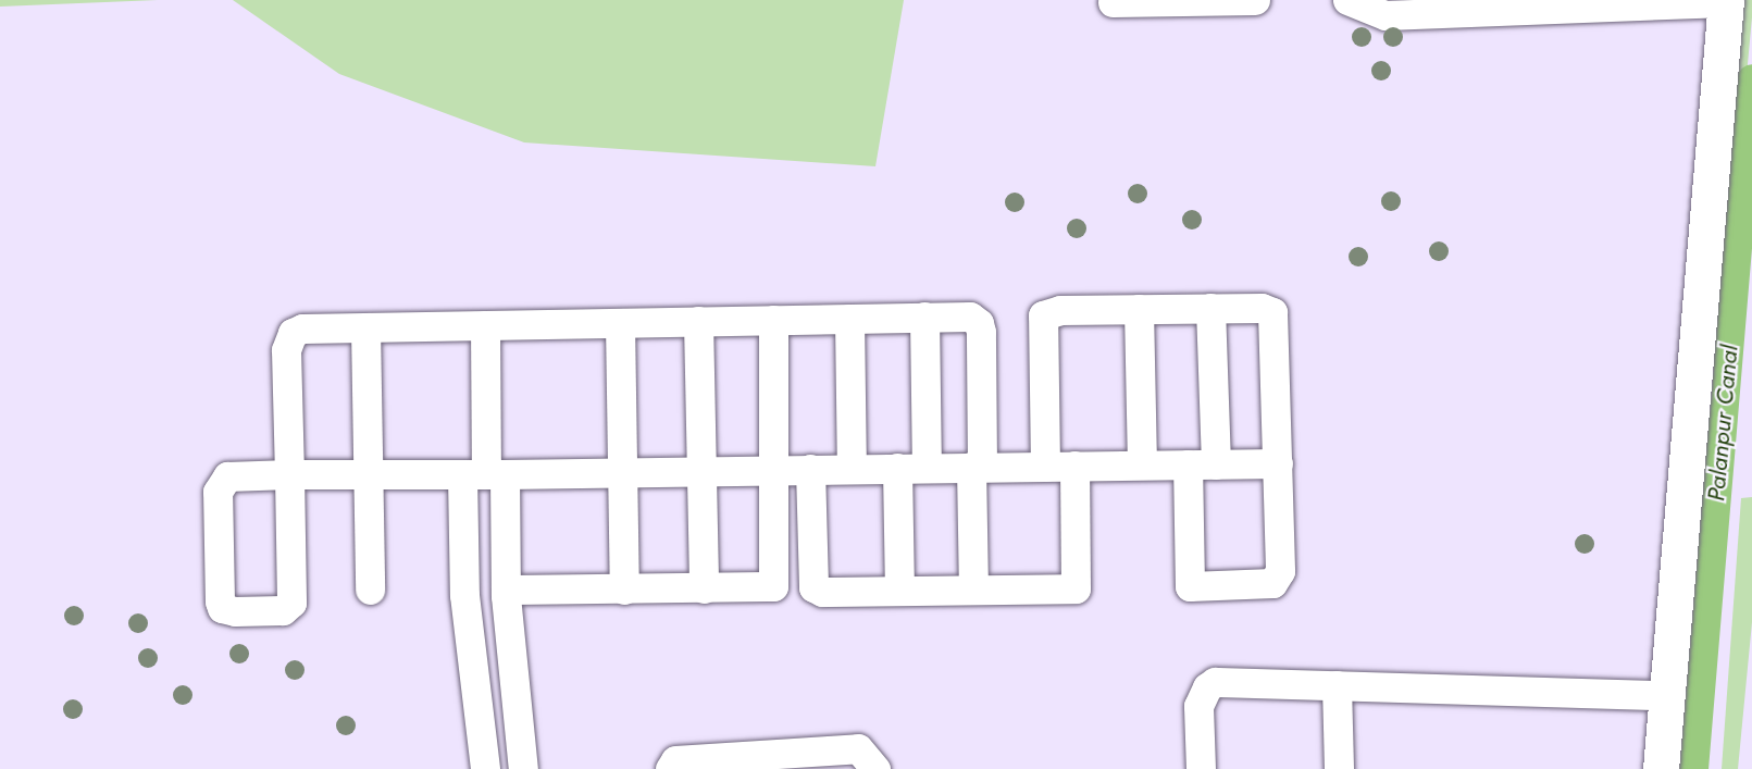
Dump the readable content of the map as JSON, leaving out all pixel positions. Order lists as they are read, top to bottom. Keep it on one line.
{"water":["Palanpur Canal"]}
